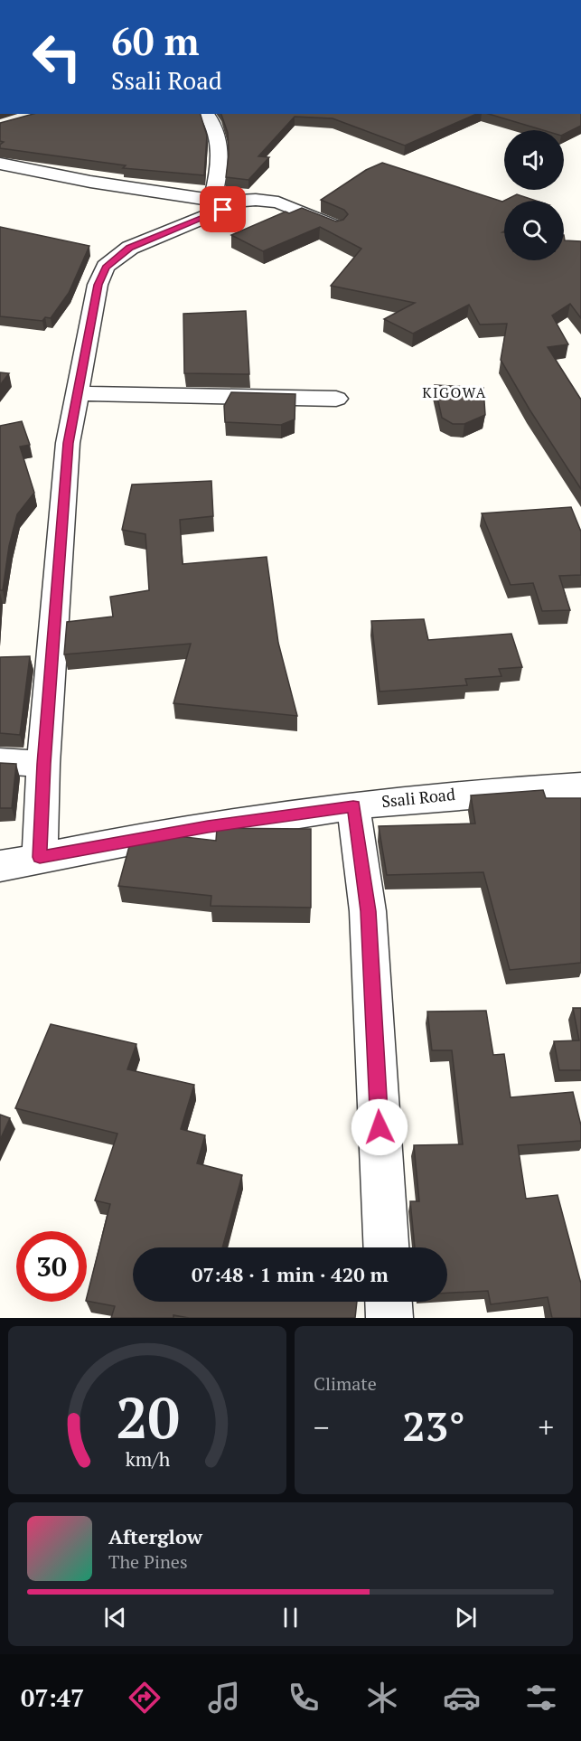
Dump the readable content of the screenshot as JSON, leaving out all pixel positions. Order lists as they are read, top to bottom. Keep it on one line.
{"streets":{"street":["Ssali Road"]},"districts":["KIGOWA"],"page":{"turn":["60 m","Ssali Road"],"limit":"30","trip":"07:48 · 1 min · 420 m","tile":"Climate","heat":["−","23°","+"],"song":["Afterglow","The Pines"],"tabs":"07:47","gauge":["20","km/h"]}}
